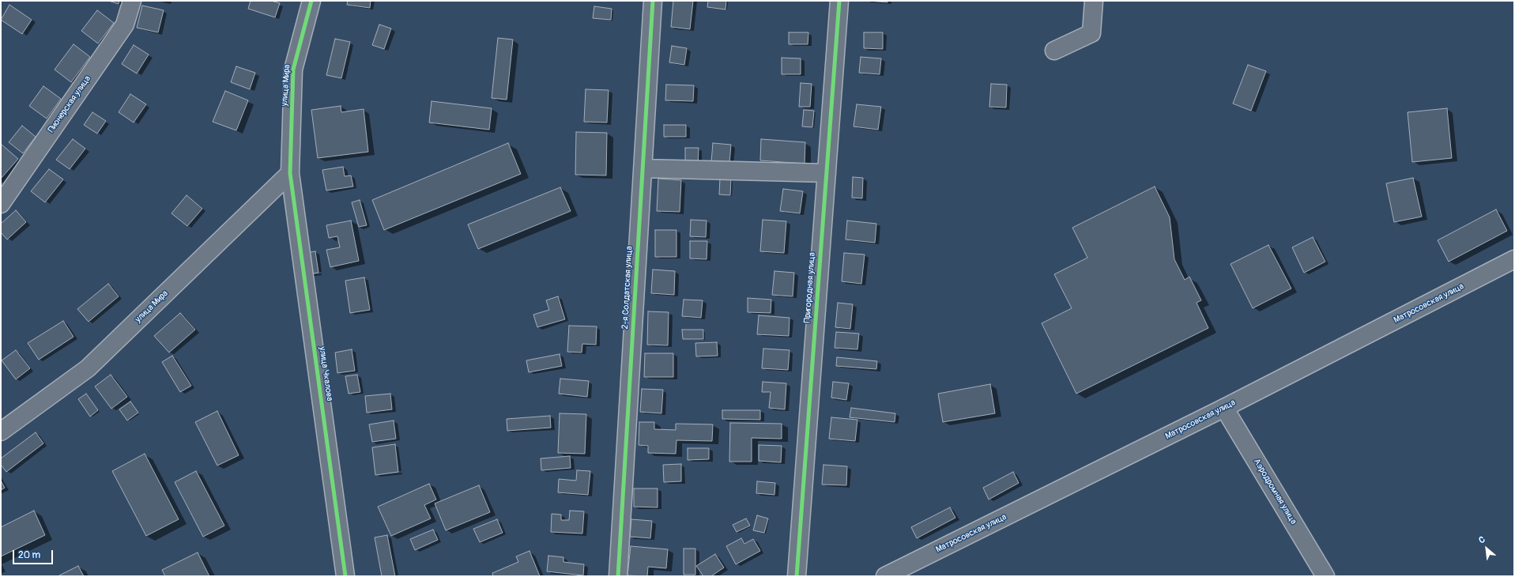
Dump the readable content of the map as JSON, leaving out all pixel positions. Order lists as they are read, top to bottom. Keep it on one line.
{"streets":{"main road":["улица Мира","Пионерская улица","2-я Солдатская улица","Пригородная улица","Матросовская улица","улица Чкалова","Аэродромная улица"]},"crossings":[["улица Мира","улица Чкалова"],["Матросовская улица","Аэродромная улица"]],"scale_bar":"20 m","north":"top left"}
